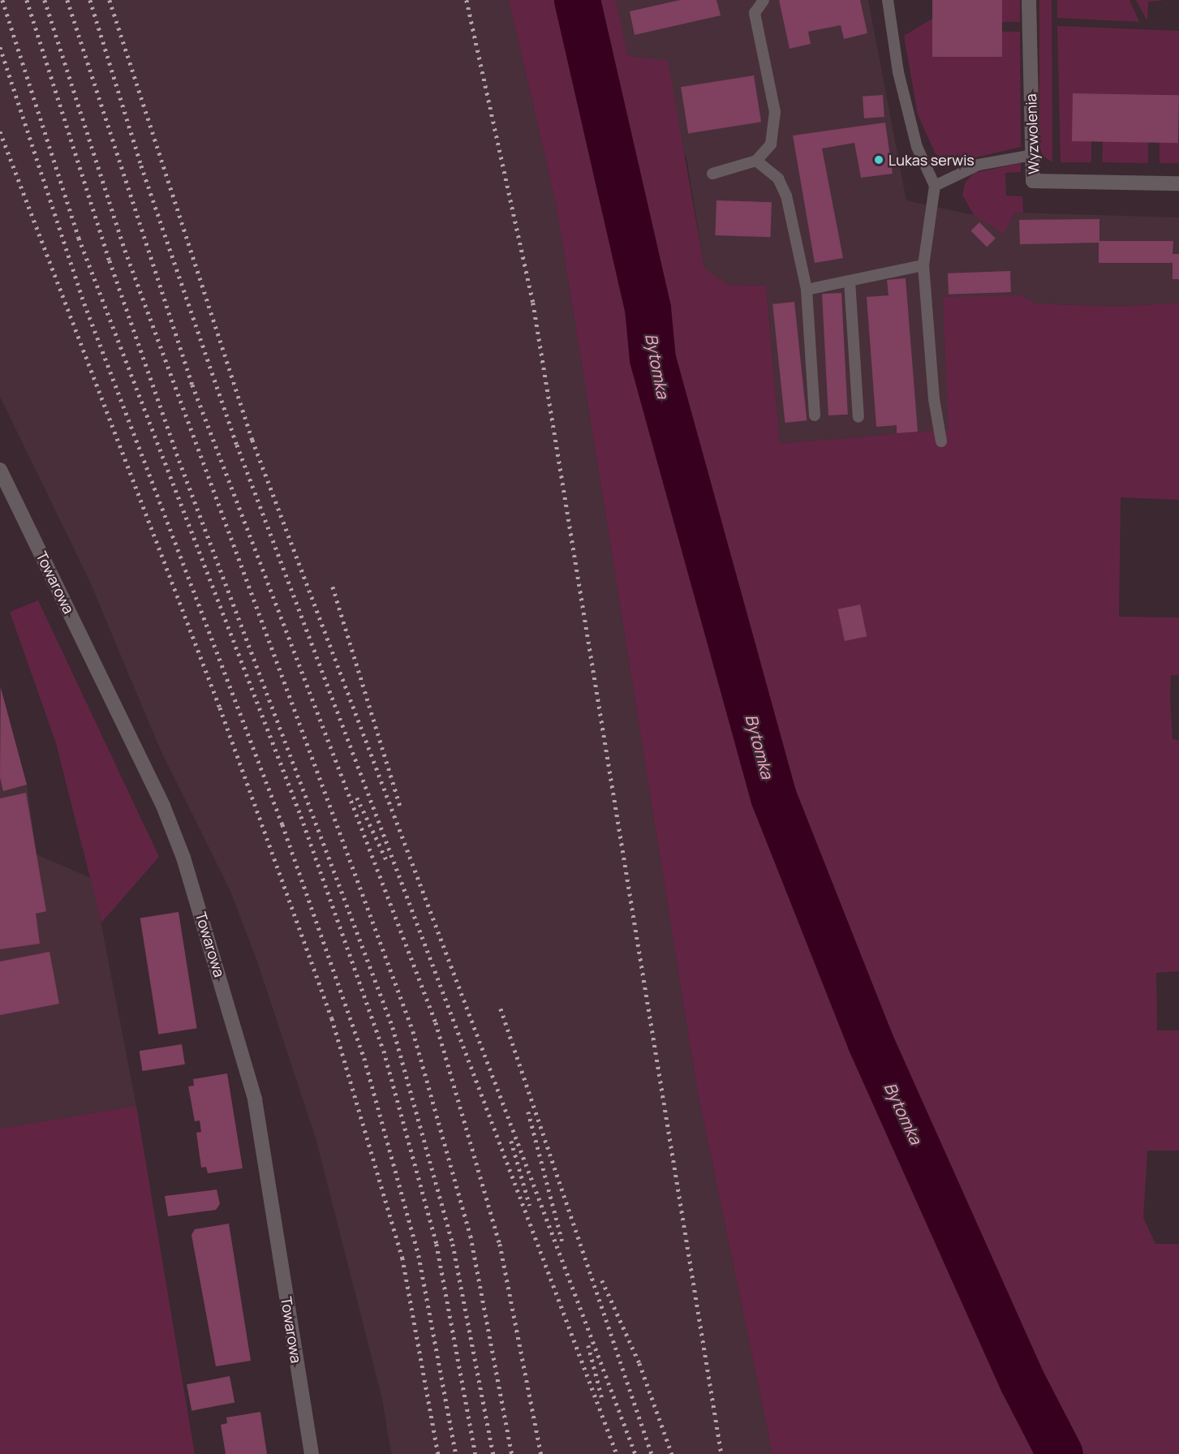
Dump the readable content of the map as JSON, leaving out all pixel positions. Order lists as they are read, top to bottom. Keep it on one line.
{"streets":{"street":["Wyzwolenia","Towarowa"]},"water":["Bytomka"],"places":["Lukas serwis"]}
